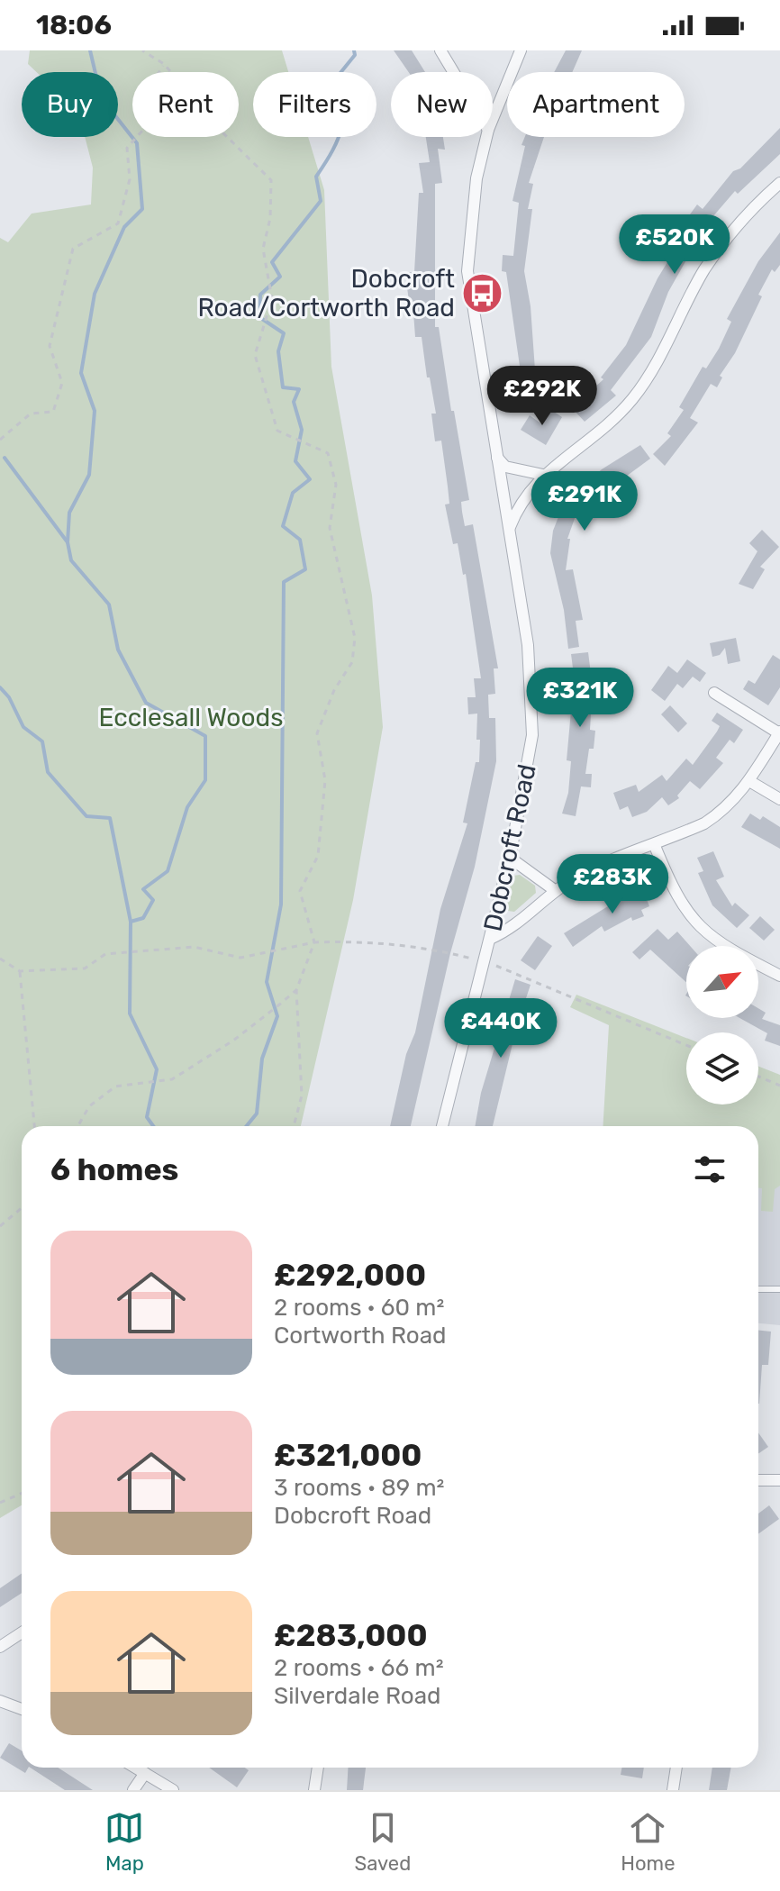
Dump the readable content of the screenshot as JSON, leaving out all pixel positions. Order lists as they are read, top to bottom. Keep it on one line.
{"streets":{"street":["Dobcroft Road"]},"parks":["Ecclesall Woods"],"places":{"bus stop":["Dobcroft Road/Cortworth Road"]},"north":"top right","page":{"status":"18:06","chip":["Buy","Rent","Filters","New","Apartment"],"price":["£520K","£292K","£291K","£321K","£283K","£440K"],"heading":"6 homes","list":[{"name":"£292,000","note":"2 rooms · 60 m² · Cortworth Road"},{"name":"£321,000","note":"3 rooms · 89 m² · Dobcroft Road"},{"name":"£283,000","note":"2 rooms · 66 m² · Silverdale Road"}],"tabs":["Map","Saved","Home"]}}
